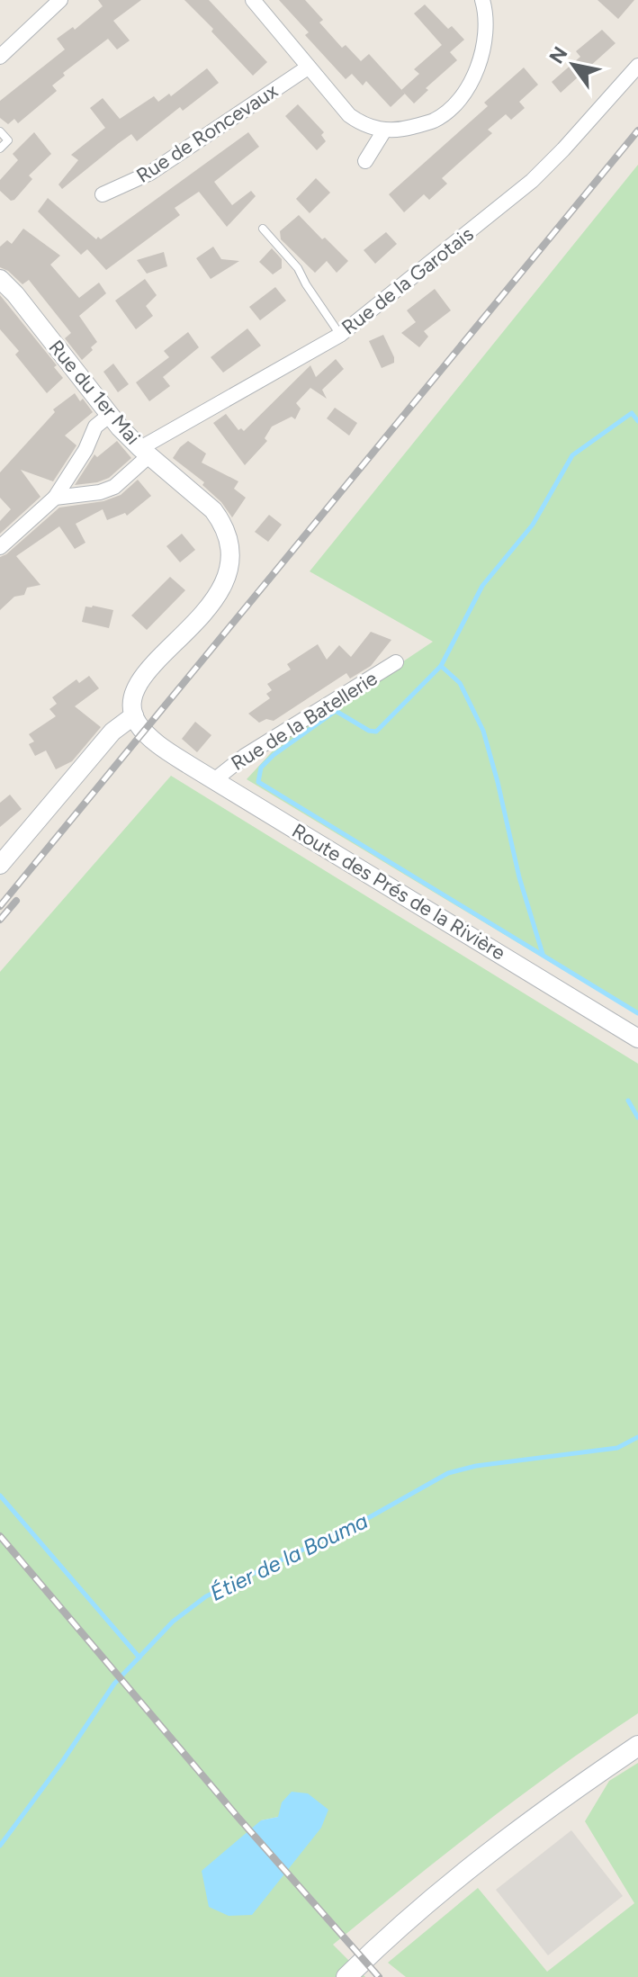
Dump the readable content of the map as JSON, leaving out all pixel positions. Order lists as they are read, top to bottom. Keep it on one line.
{"streets":{"street":["Rue de Roncevaux","Rue de la Garotais","Rue du 1er Mai","Rue de la Batellerie","Route des Prés de la Rivière"]},"crossings":[["Rue de la Garotais","Rue du 1er Mai"],["Rue du 1er Mai","Route des Prés de la Rivière"],["Rue de la Batellerie","Route des Prés de la Rivière"]],"water":["Étier de la Bouma"],"north":"top left"}
